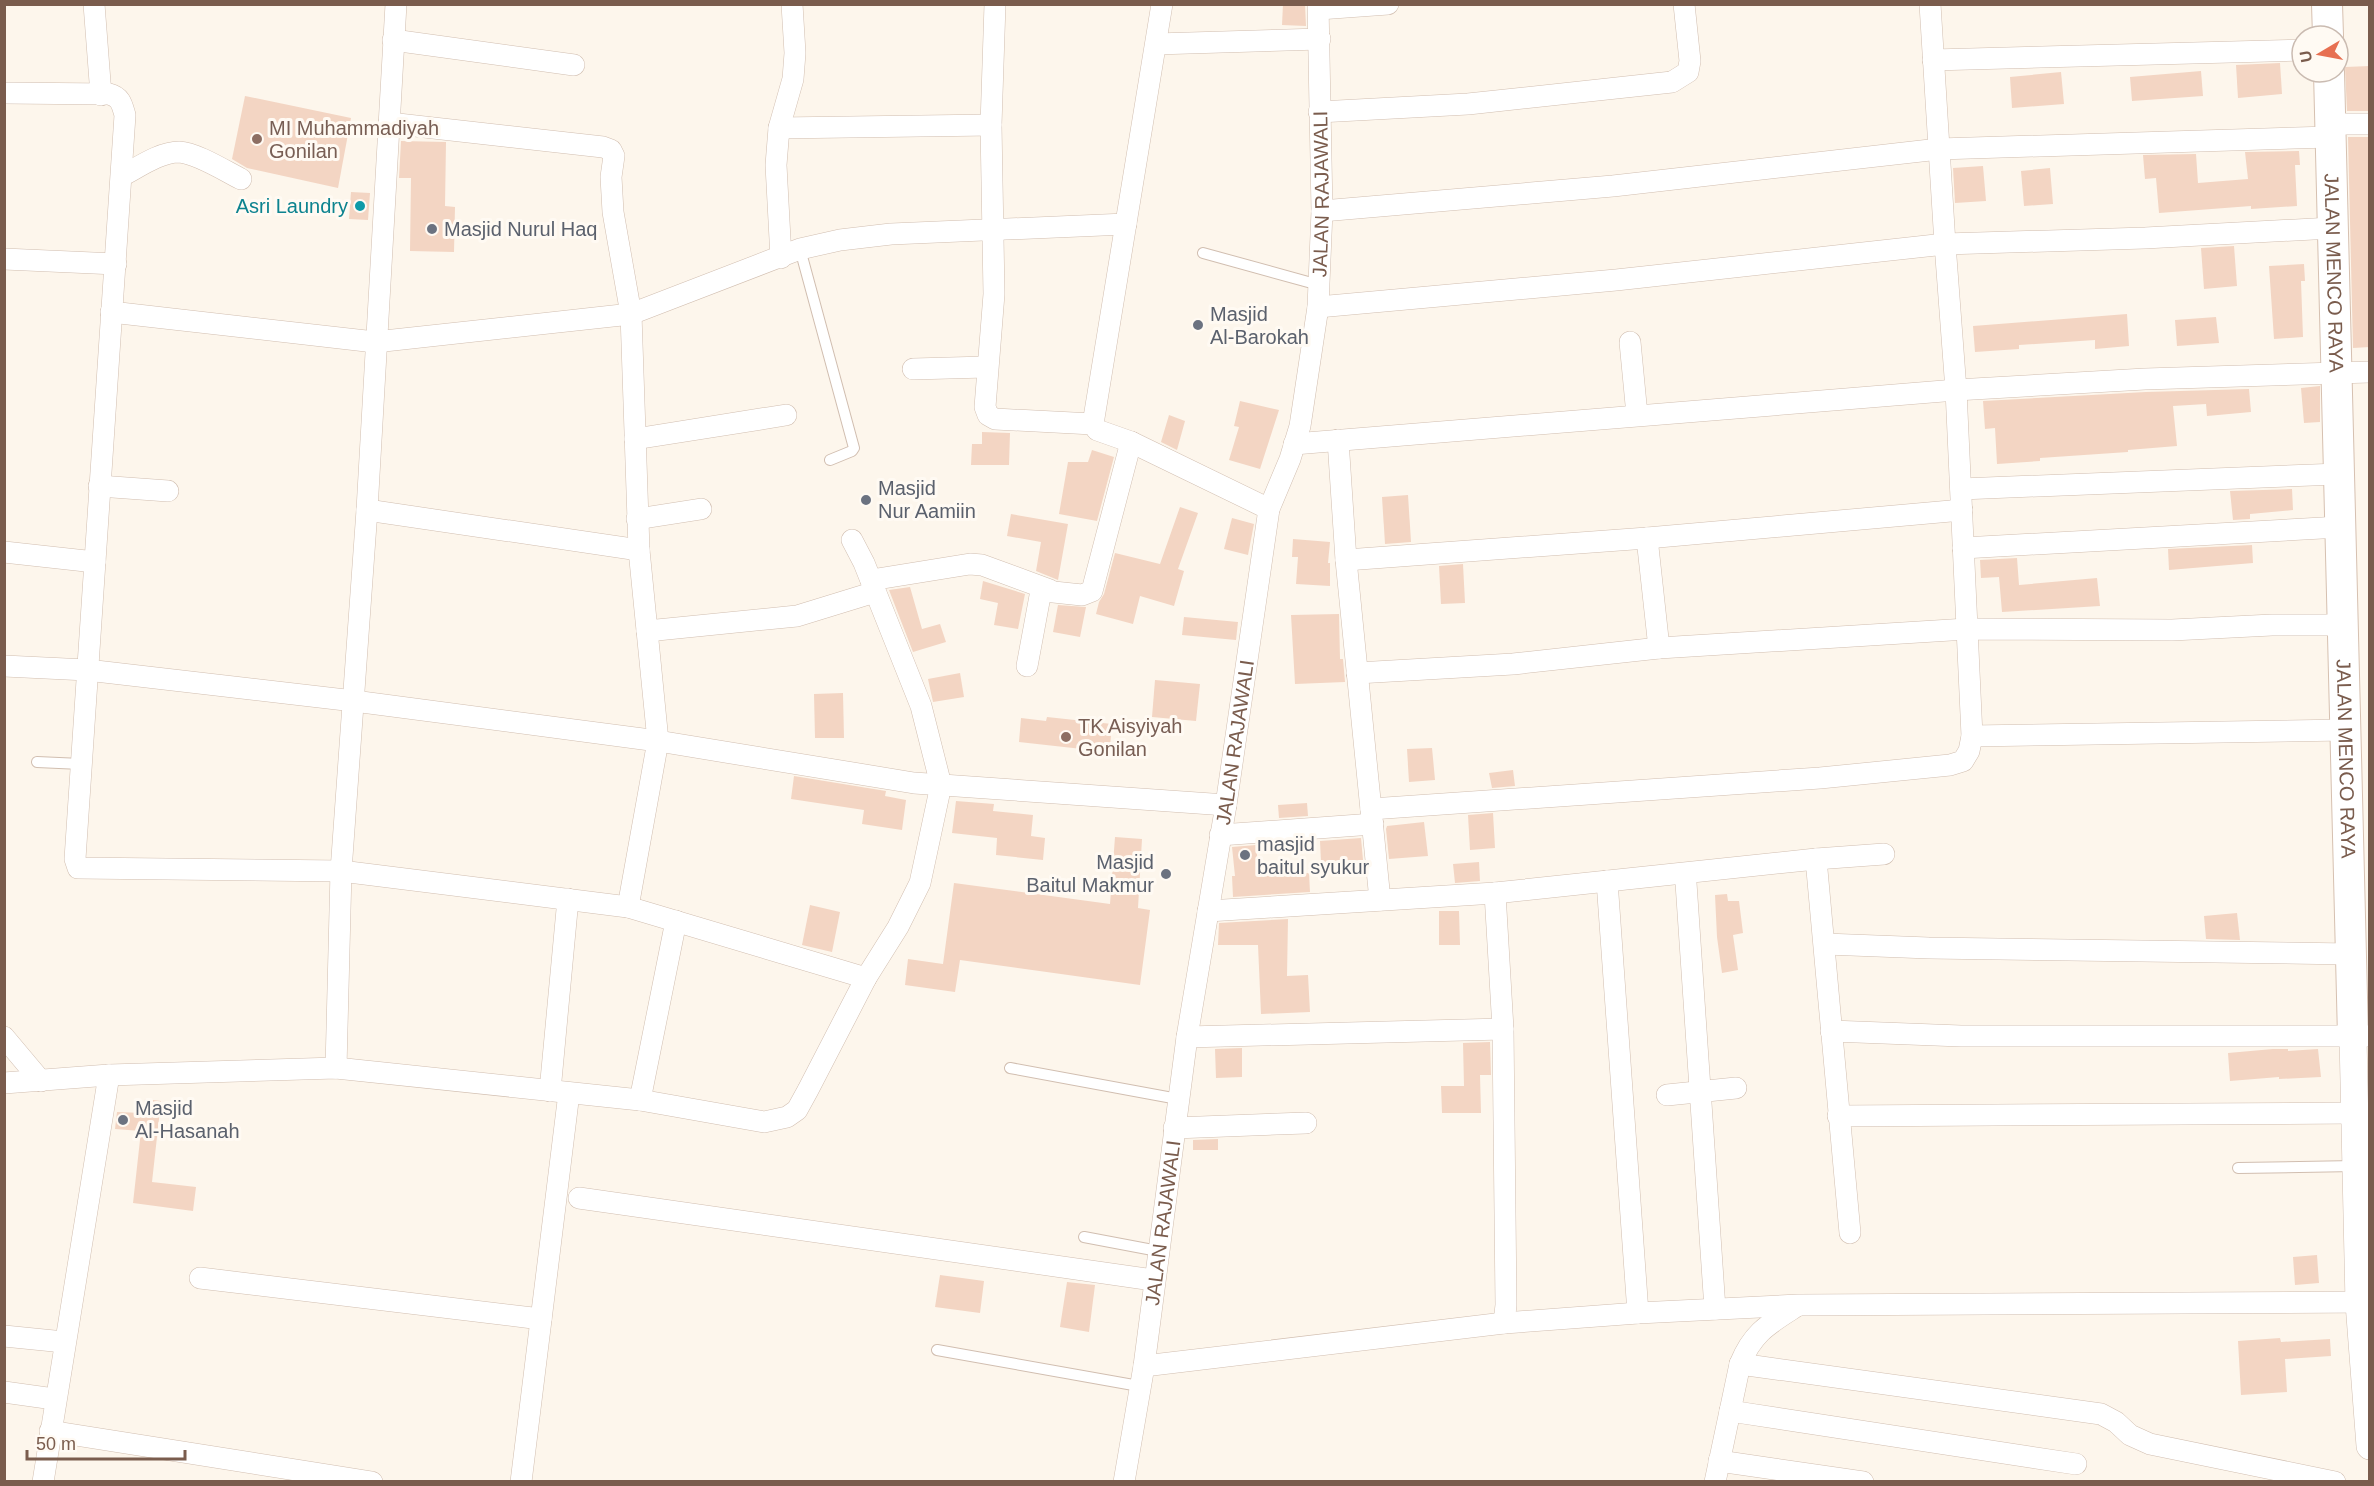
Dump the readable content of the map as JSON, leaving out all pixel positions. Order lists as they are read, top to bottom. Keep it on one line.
{"streets":{"main road":["JALAN MENCO RAYA"],"street":["JALAN RAJAWALI"]},"places":["MI Muhammadiyah Gonilan","Asri Laundry","Masjid Nurul Haq","Masjid Al-Barokah","Masjid Nur Aamiin","TK Aisyiyah Gonilan","masjid baitul syukur","Masjid Baitul Makmur","Masjid Al-Hasanah"],"scale_bar":"50 m","north":"left"}
